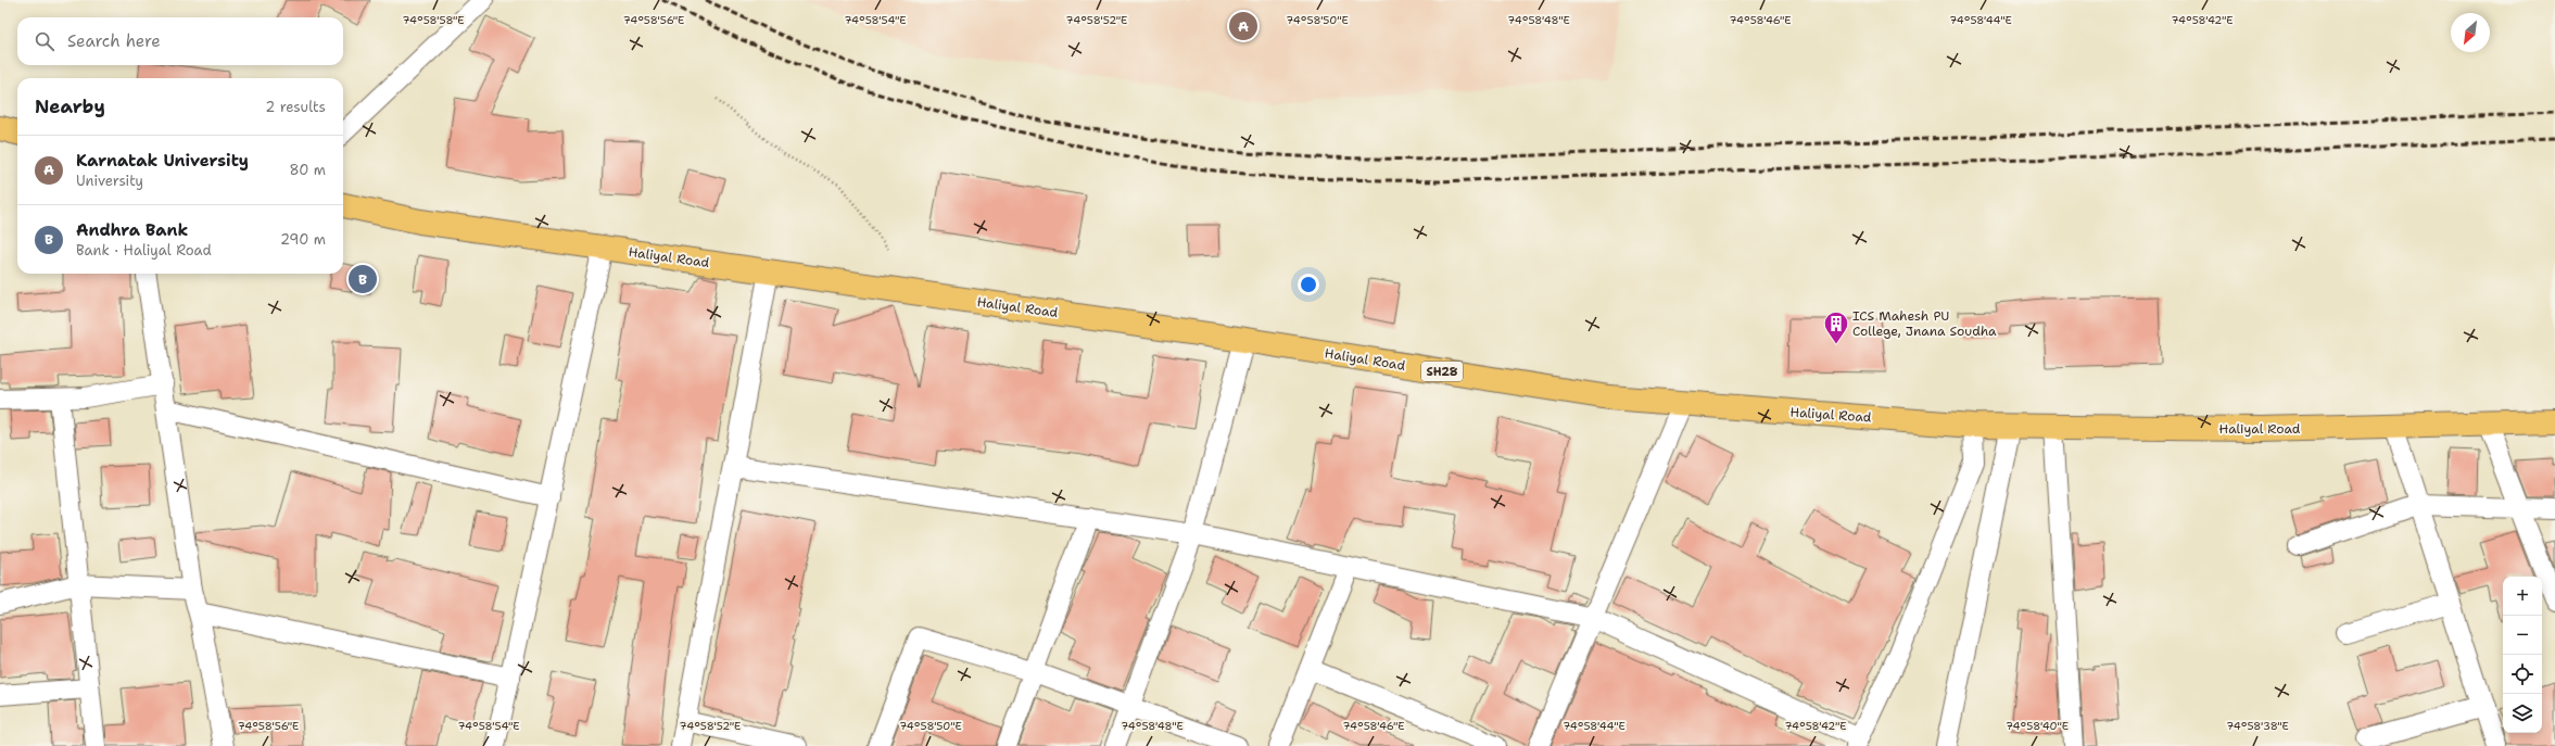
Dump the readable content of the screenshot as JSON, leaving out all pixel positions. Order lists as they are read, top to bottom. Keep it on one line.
{"streets":{"main road":["Haliyal Road","SH28"]},"places":{"building":["ICS Mahesh PU College, Jnana Soudha"]},"north":"bottom left","page":{"pins":["A","B"],"search":"Search here","heading":["Nearby","2 results"],"list":[{"mark":"A","name":"Karnatak University","note":"University","value":"80 m"},{"mark":"B","name":"Andhra Bank","note":"Bank · Haliyal Road","value":"290 m"}],"map_buttons":["+","−"]},"coordinates":["74°58'58\"E","74°58'56\"E","74°58'54\"E","74°58'52\"E","74°58'50\"E","74°58'48\"E","74°58'46\"E","74°58'44\"E","74°58'42\"E","74°58'40\"E","74°58'38\"E"]}
